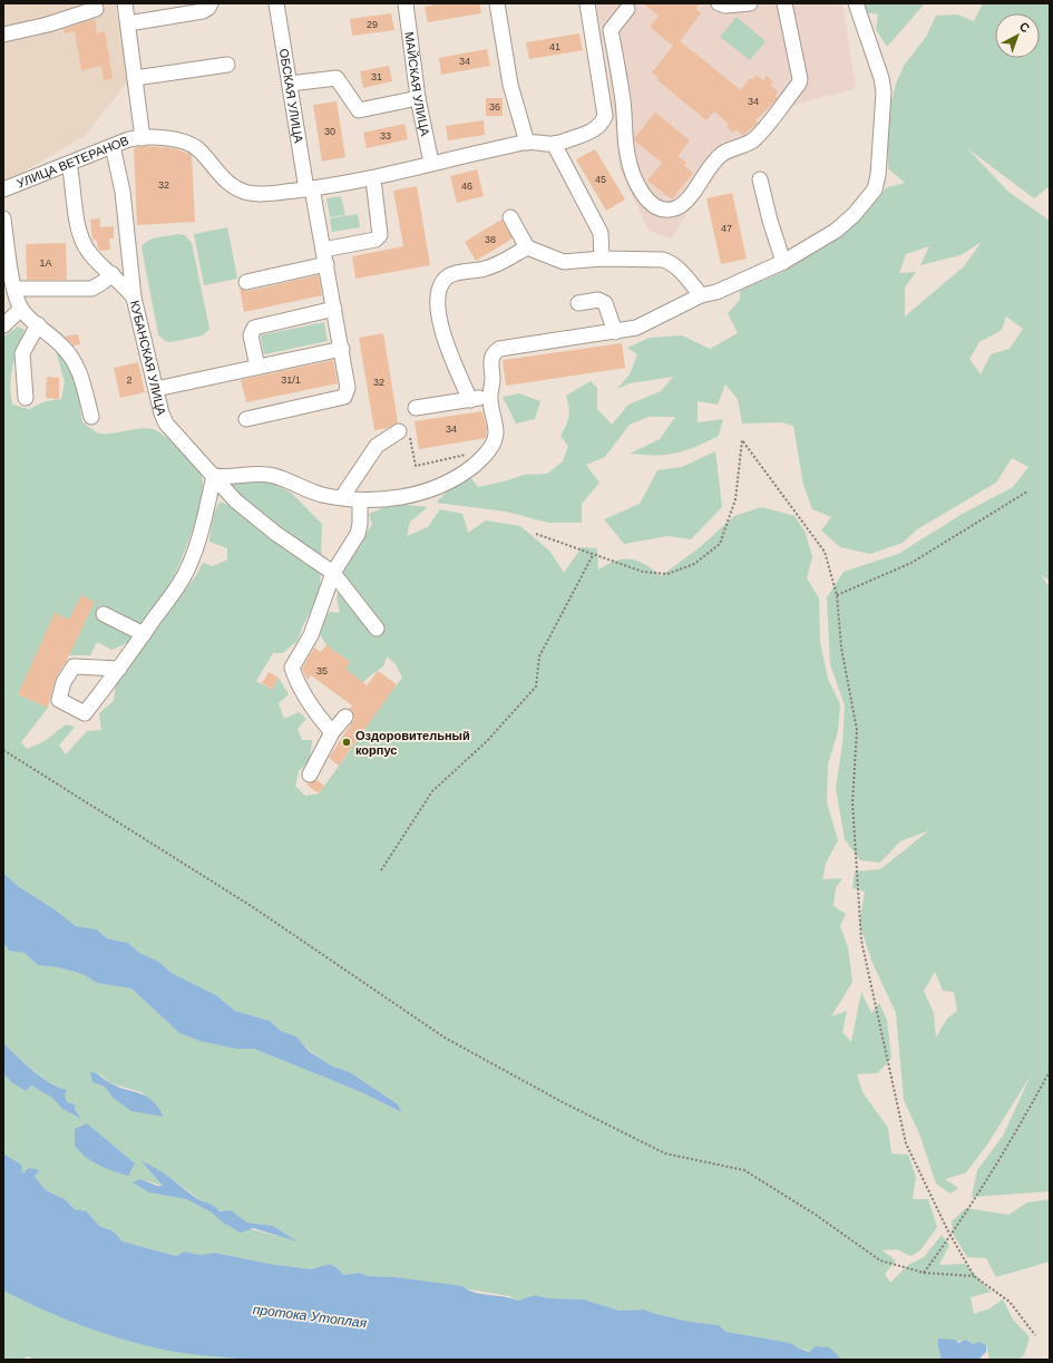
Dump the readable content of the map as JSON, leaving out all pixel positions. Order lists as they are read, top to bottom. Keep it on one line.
{"streets":{"street":["МАЙСКАЯ УЛИЦА","ОБСКАЯ УЛИЦА","УЛИЦА ВЕТЕРАНОВ","КУБАНСКАЯ УЛИЦА"]},"crossings":[["МАЙСКАЯ УЛИЦА","УЛИЦА ВЕТЕРАНОВ"],["ОБСКАЯ УЛИЦА","УЛИЦА ВЕТЕРАНОВ"],["УЛИЦА ВЕТЕРАНОВ","КУБАНСКАЯ УЛИЦА"]],"water":["протока Утоплая"],"places":["Оздоровительный корпус"],"house_numbers":["29","41","34","31","34","36","30","33","45","32","46","47","38","1А","2","31/1","32","34","35"],"north":"top right"}
